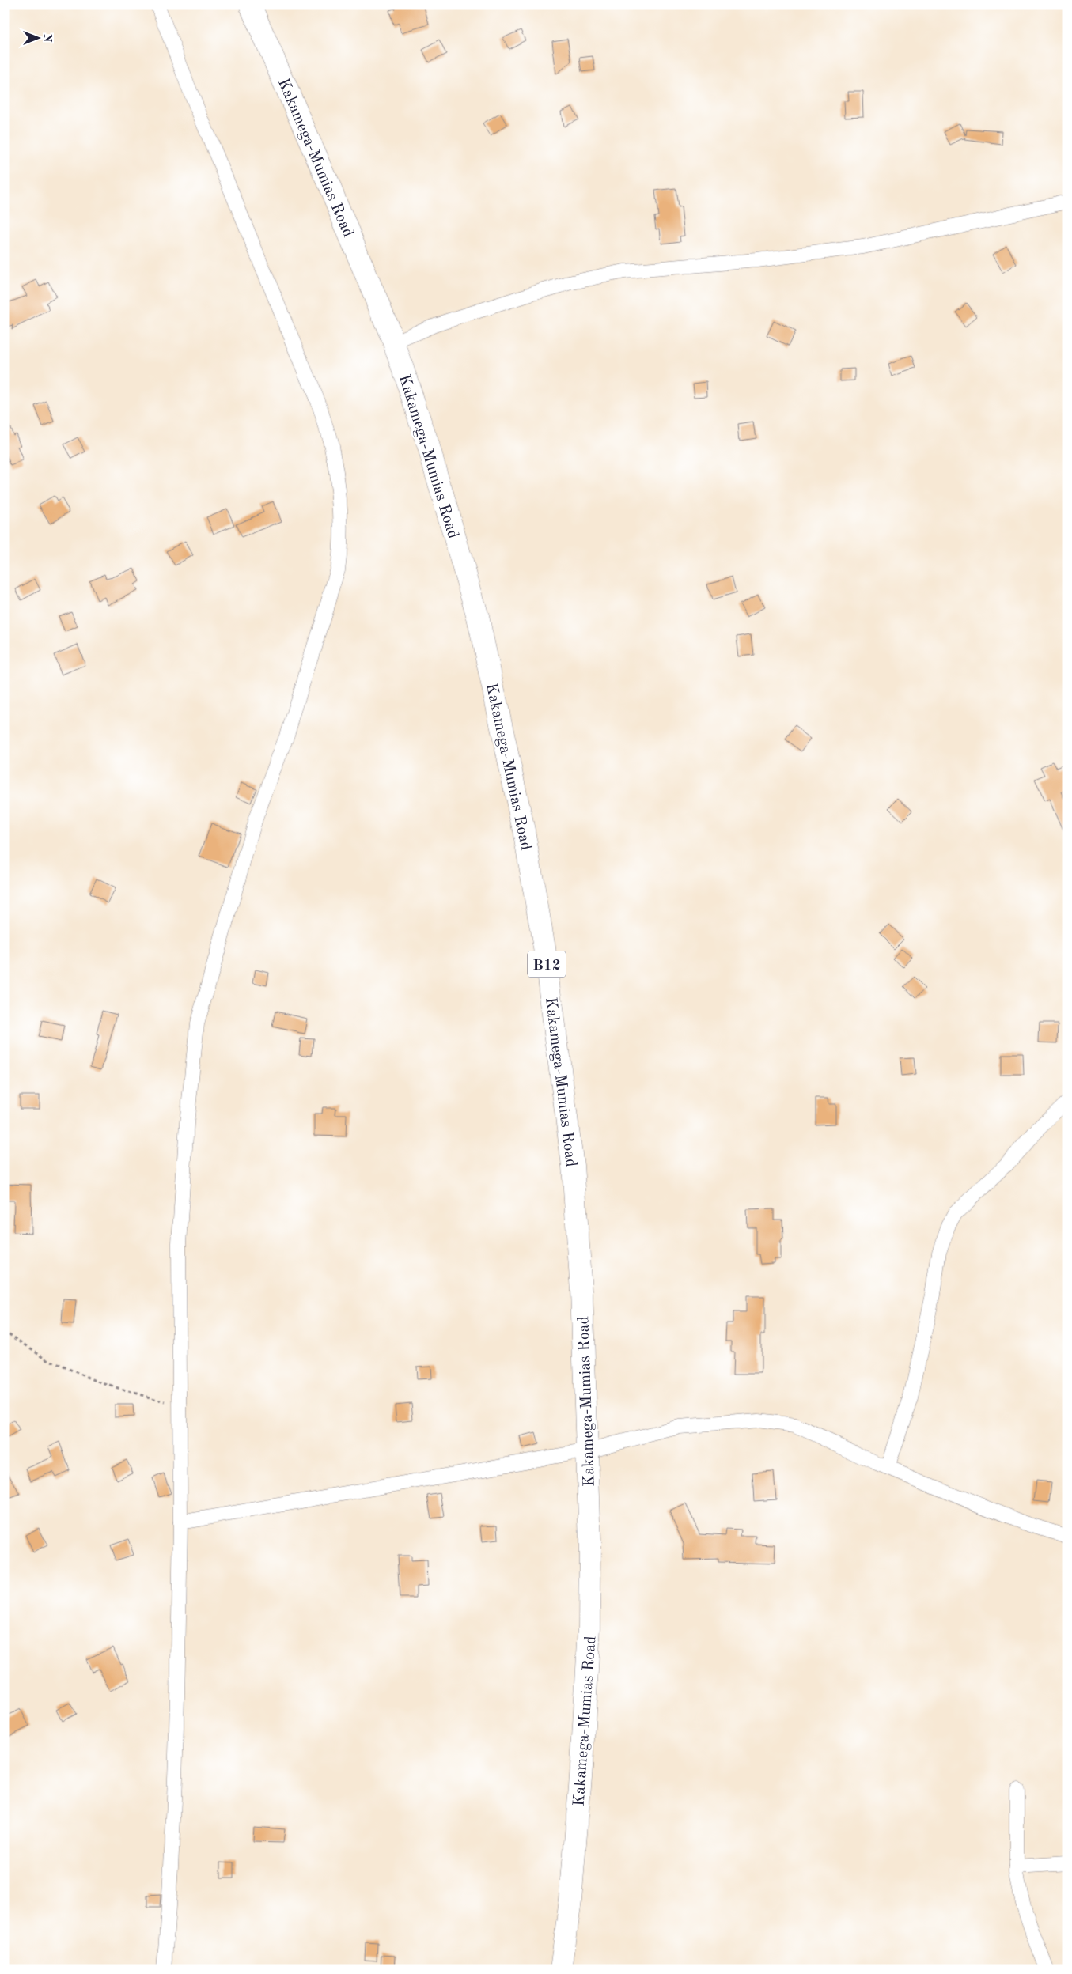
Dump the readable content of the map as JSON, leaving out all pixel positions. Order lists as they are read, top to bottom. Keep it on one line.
{"streets":{"highway":["Kakamega-Mumias Road","B12"]},"north":"right"}
